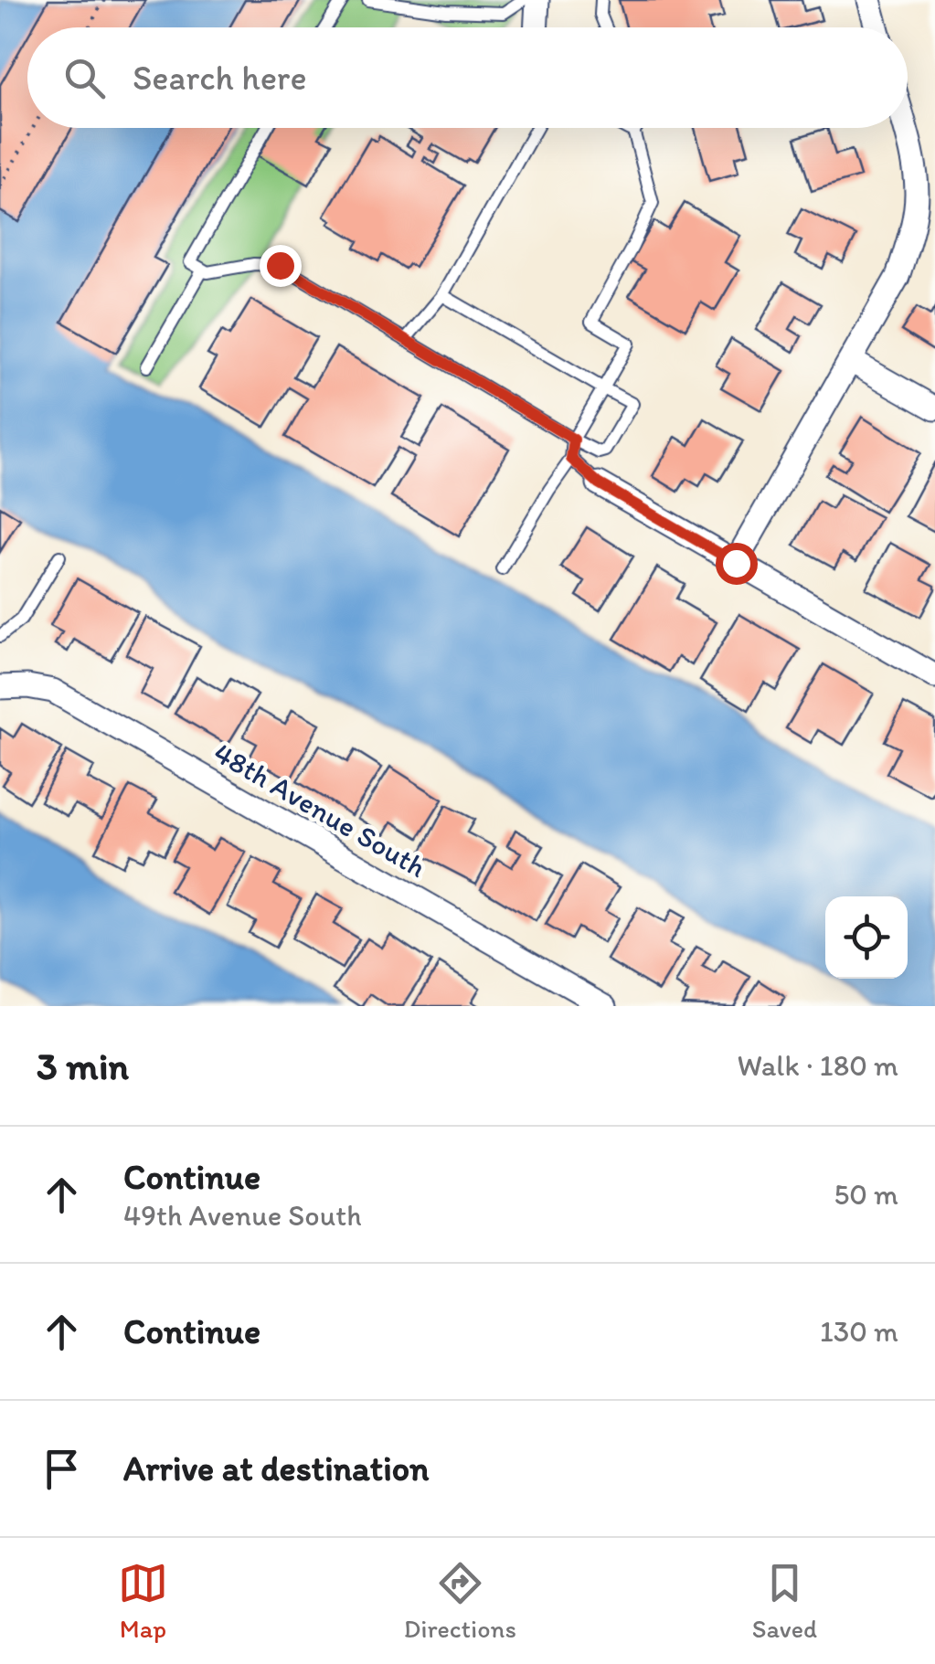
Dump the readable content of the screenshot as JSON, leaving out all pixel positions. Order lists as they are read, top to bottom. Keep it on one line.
{"streets":{"street":["48th Avenue South"]},"page":{"search":"Search here","heading":["3 min","Walk · 180 m"],"list":[["Continue","49th Avenue South","50 m"],["Continue","130 m"],"Arrive at destination"],"nav":["Map","Directions","Saved"]}}
